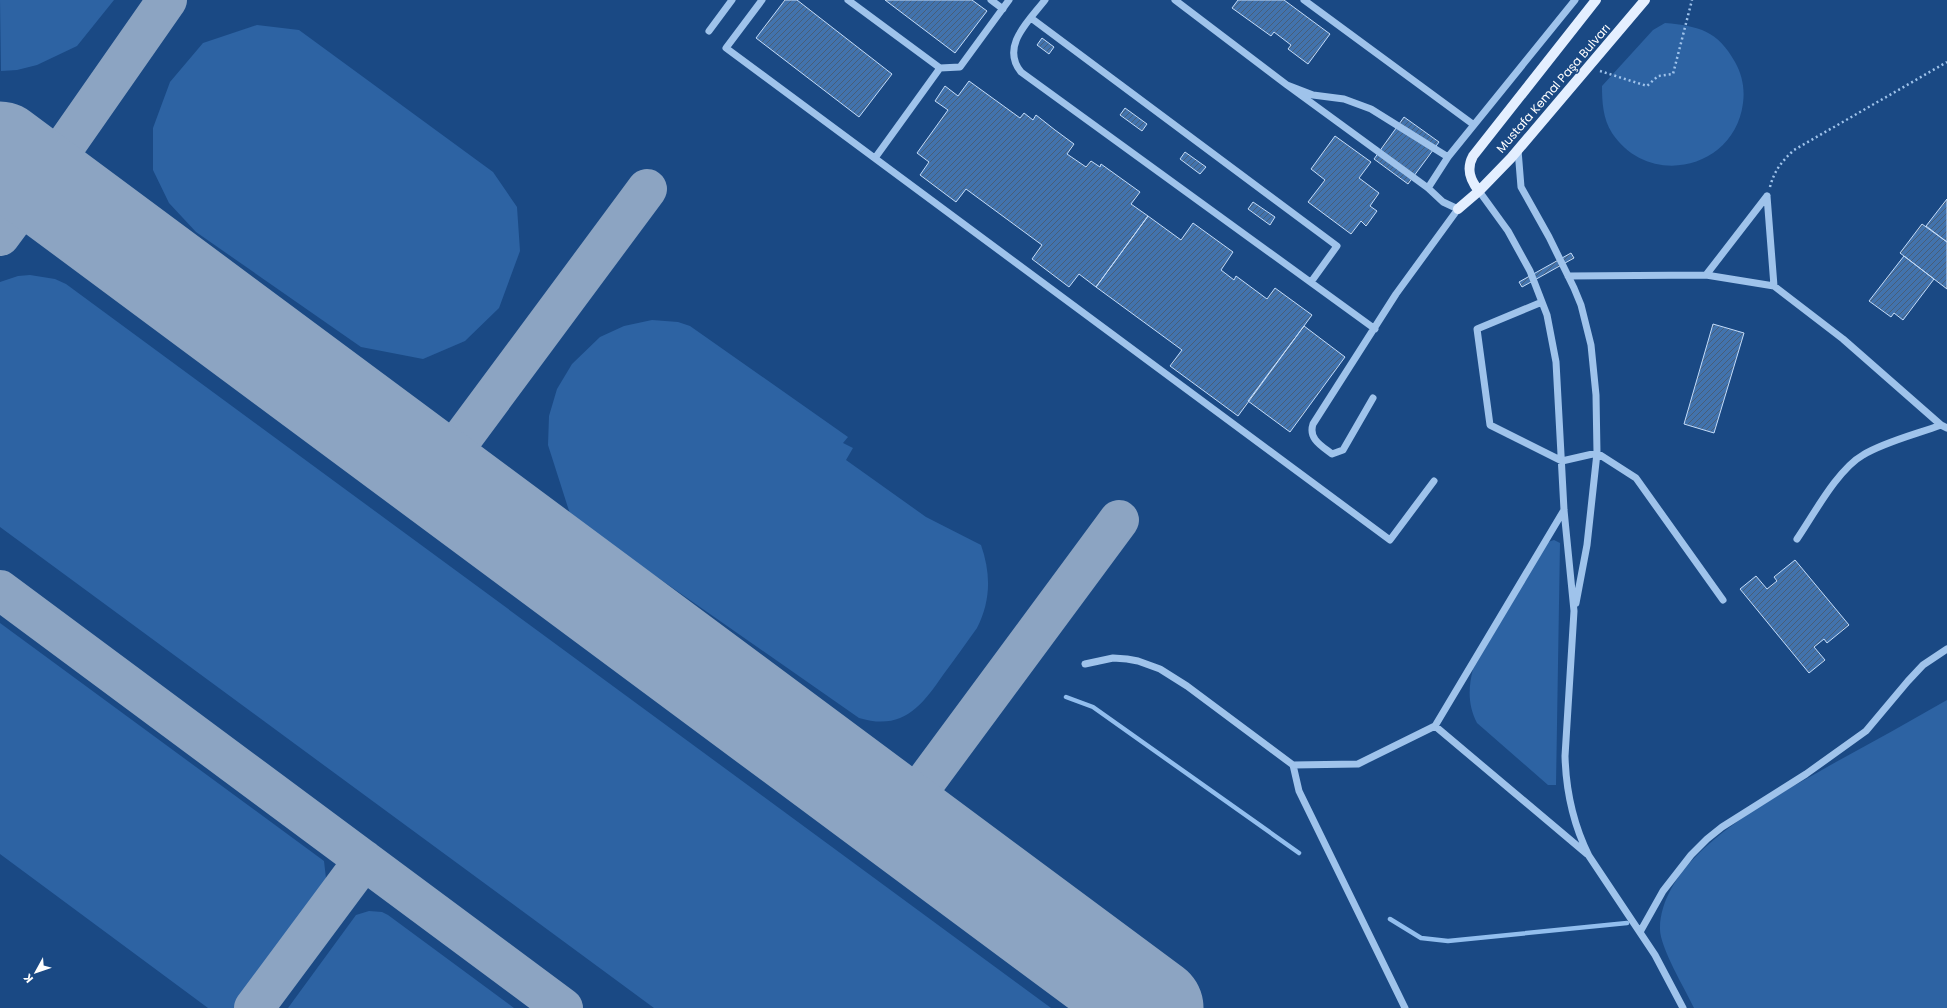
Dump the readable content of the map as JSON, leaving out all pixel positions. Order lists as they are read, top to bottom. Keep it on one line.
{"streets":{"main road":["Mustafa Kemal Paşa Bulvarı"]},"north":"bottom left"}
